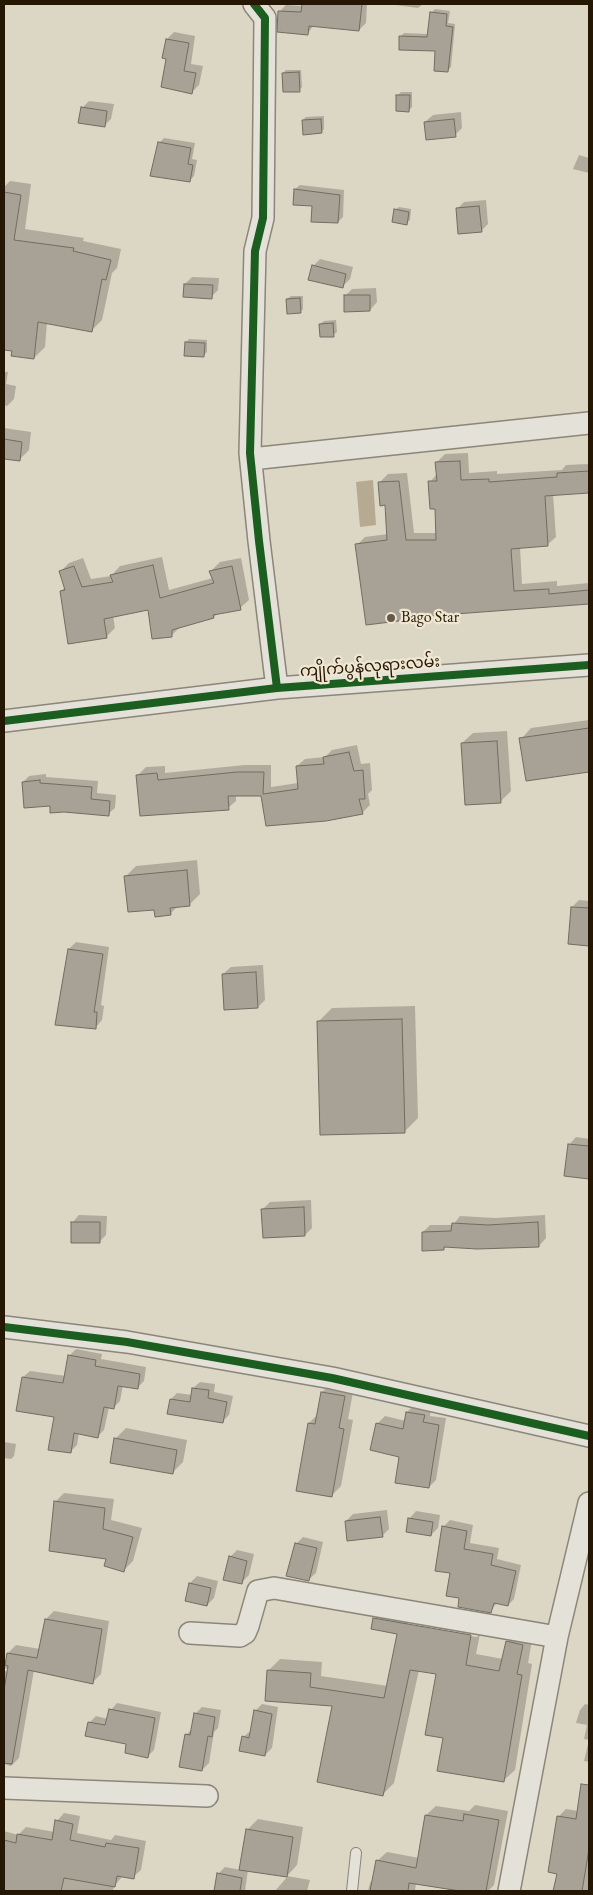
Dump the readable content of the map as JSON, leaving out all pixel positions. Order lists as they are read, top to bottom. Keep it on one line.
{"streets":{"street":["ကျိုက်ပွန်လုရားလမ်း"]},"places":["Bago Star"]}
